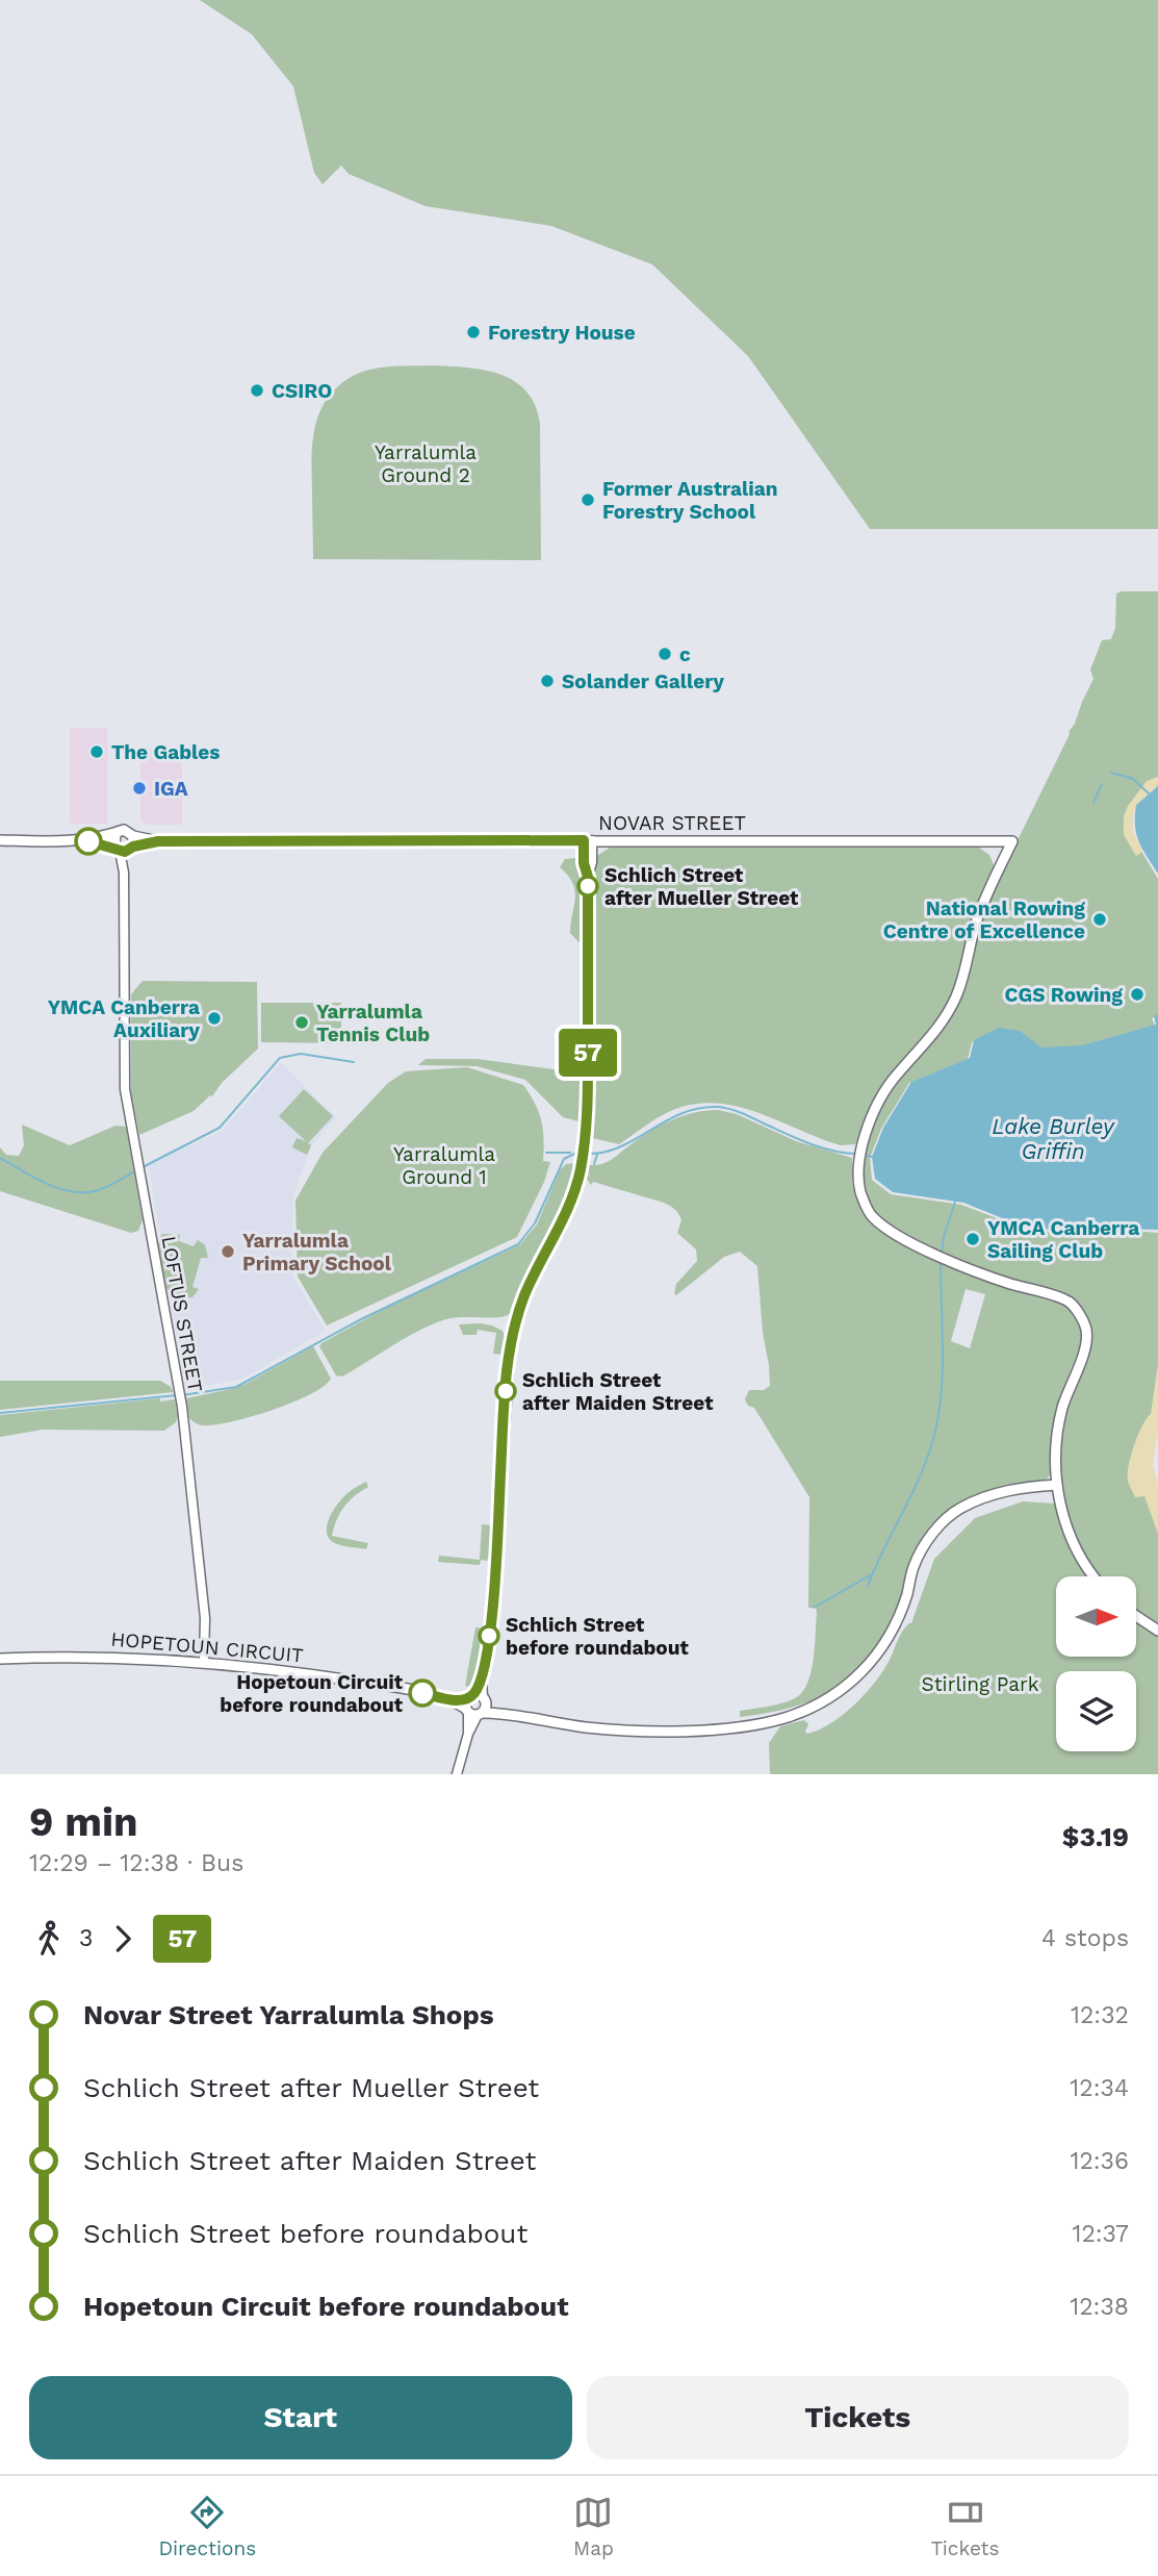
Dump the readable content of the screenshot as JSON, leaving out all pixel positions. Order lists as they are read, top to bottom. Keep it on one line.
{"streets":{"main road":["NOVAR STREET","HOPETOUN CIRCUIT"],"street":["LOFTUS STREET"]},"crossings":[["NOVAR STREET","LOFTUS STREET"],["LOFTUS STREET","HOPETOUN CIRCUIT"]],"water":["Lake Burley Griffin"],"parks":["Yarralumla Ground 2","Yarralumla Ground 1","Stirling Park"],"places":["Forestry House","CSIRO","Former Australian Forestry School","c","Solander Gallery","The Gables","IGA","Schlich Street after Mueller Street","National Rowing Centre of Excellence","CGS Rowing","YMCA Canberra Auxiliary","Yarralumla Tennis Club","YMCA Canberra Sailing Club","Yarralumla Primary School","Schlich Street after Maiden Street","Schlich Street before roundabout","Hopetoun Circuit before roundabout"],"lines":["bus line 57"],"north":"right","page":{"on_map":"57","heading":["9 min","12:29 – 12:38 · Bus","$3.19"],"legs":["3","57","4 stops"],"list":[{"name":"Novar Street Yarralumla Shops","value":"12:32"},{"name":"Schlich Street after Mueller Street","value":"12:34"},{"name":"Schlich Street after Maiden Street","value":"12:36"},{"name":"Schlich Street before roundabout","value":"12:37"},{"name":"Hopetoun Circuit before roundabout","value":"12:38"}],"buttons":["Start","Tickets"],"tabs":["Directions","Map","Tickets"]}}
